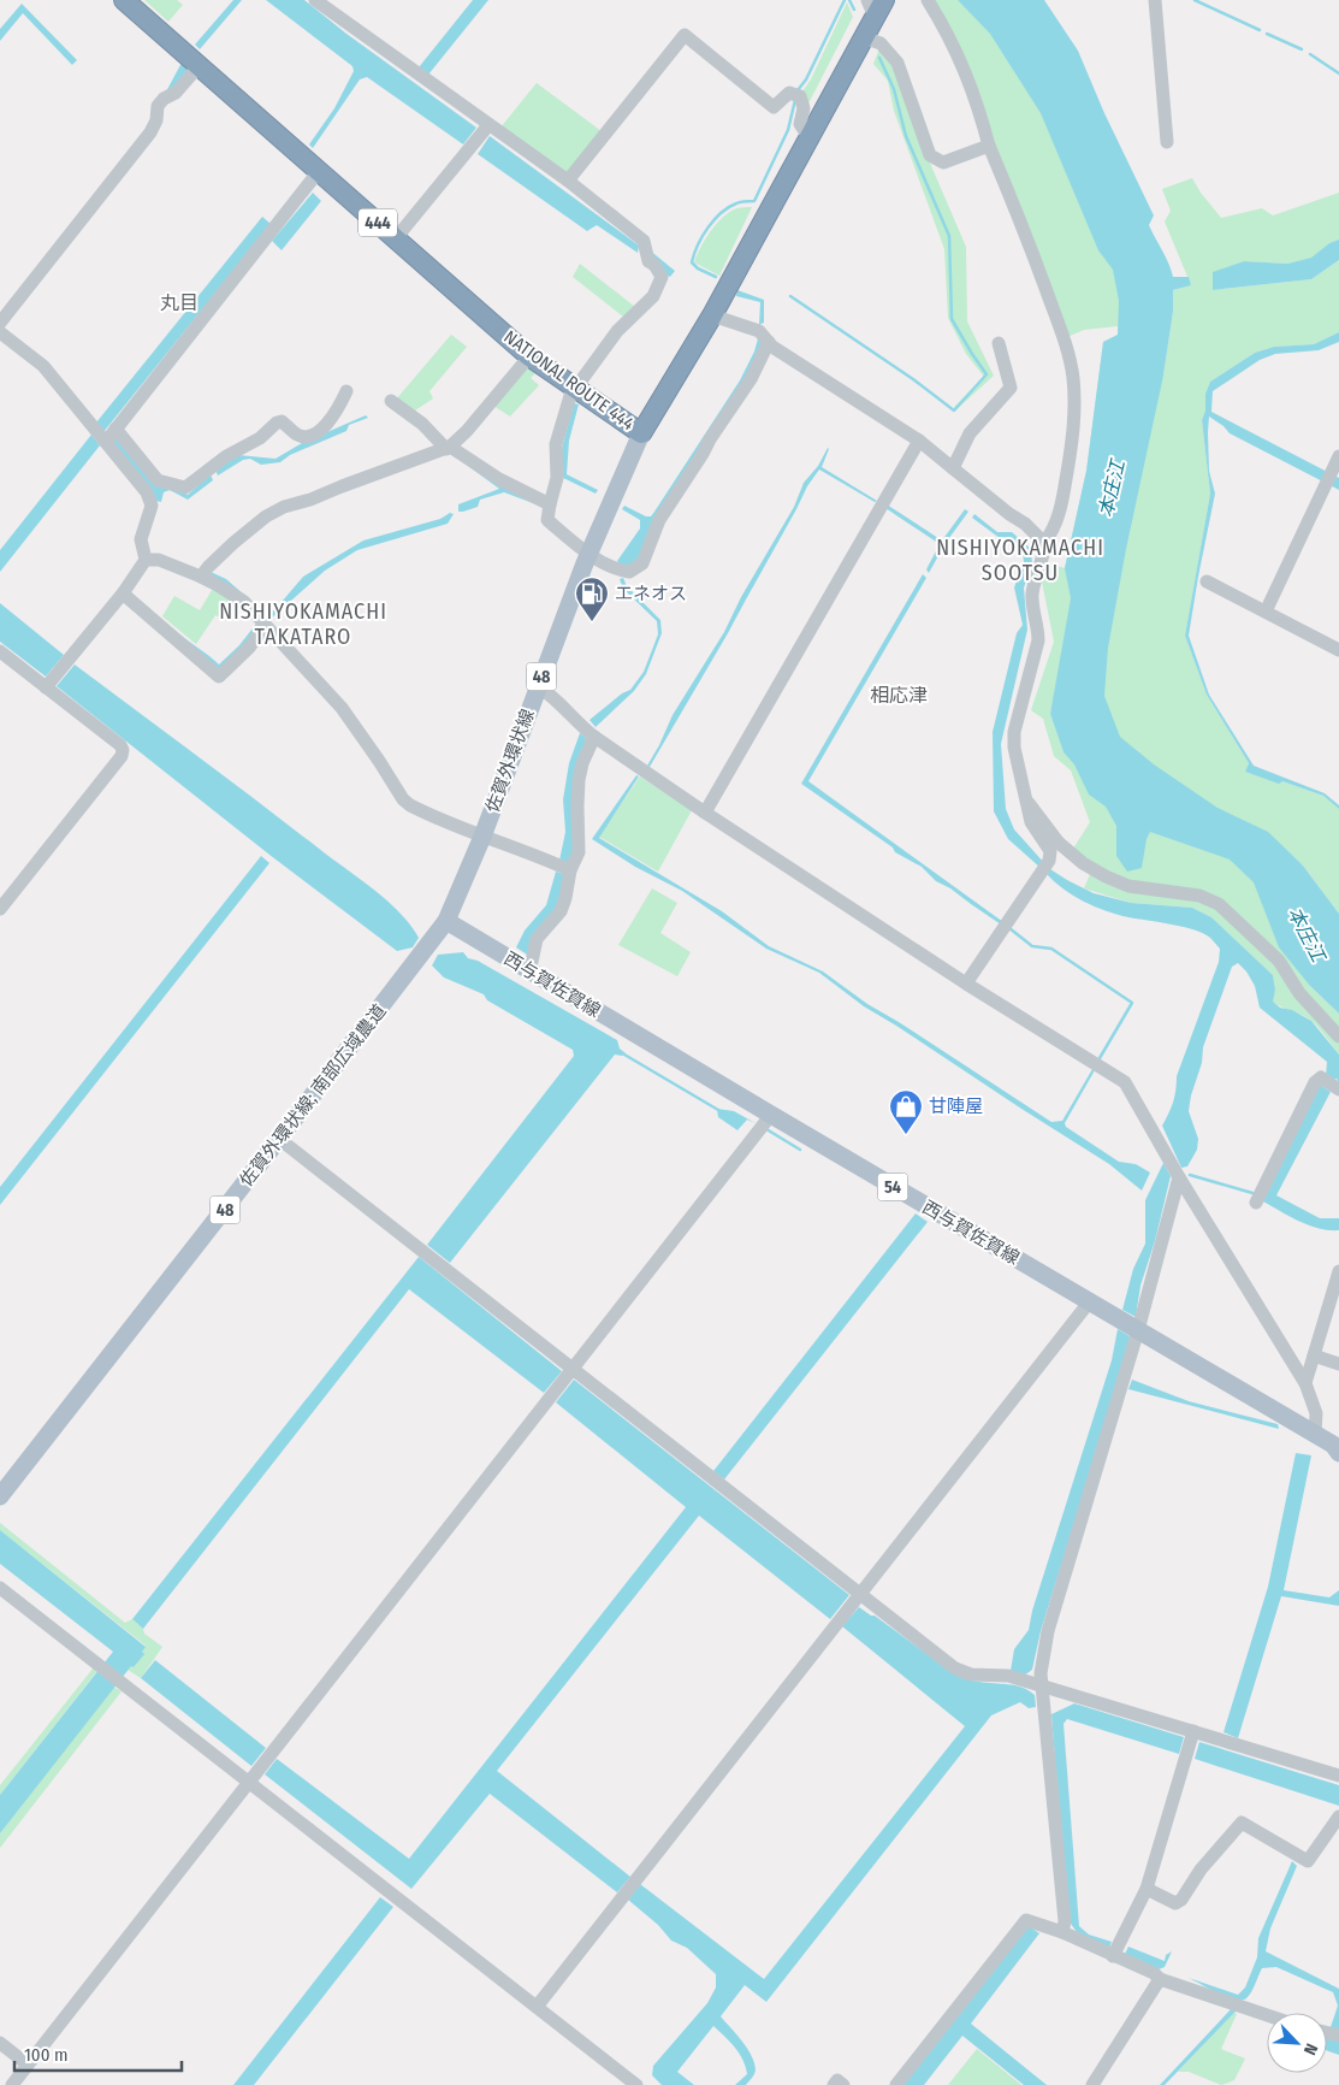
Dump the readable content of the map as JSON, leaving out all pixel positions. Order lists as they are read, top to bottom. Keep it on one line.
{"streets":{"highway":["444","NATIONAL ROUTE 444"],"main road":["48","佐賀外環状線","西与賀佐賀線","佐賀外環状線; 南部広域農道","54"]},"crossings":[["NATIONAL ROUTE 444","佐賀外環状線"],["佐賀外環状線","西与賀佐賀線"],["佐賀外環状線","佐賀外環状線; 南部広域農道"],["西与賀佐賀線","佐賀外環状線; 南部広域農道"]],"districts":["丸目","NISHIYOKAMACHI SOOTSU","NISHIYOKAMACHI TAKATARO","相応津"],"water":["本庄江"],"places":{"fuel station":["エネオス"],"shop":["甘陣屋"]},"scale_bar":"100 m","north":"bottom right"}
